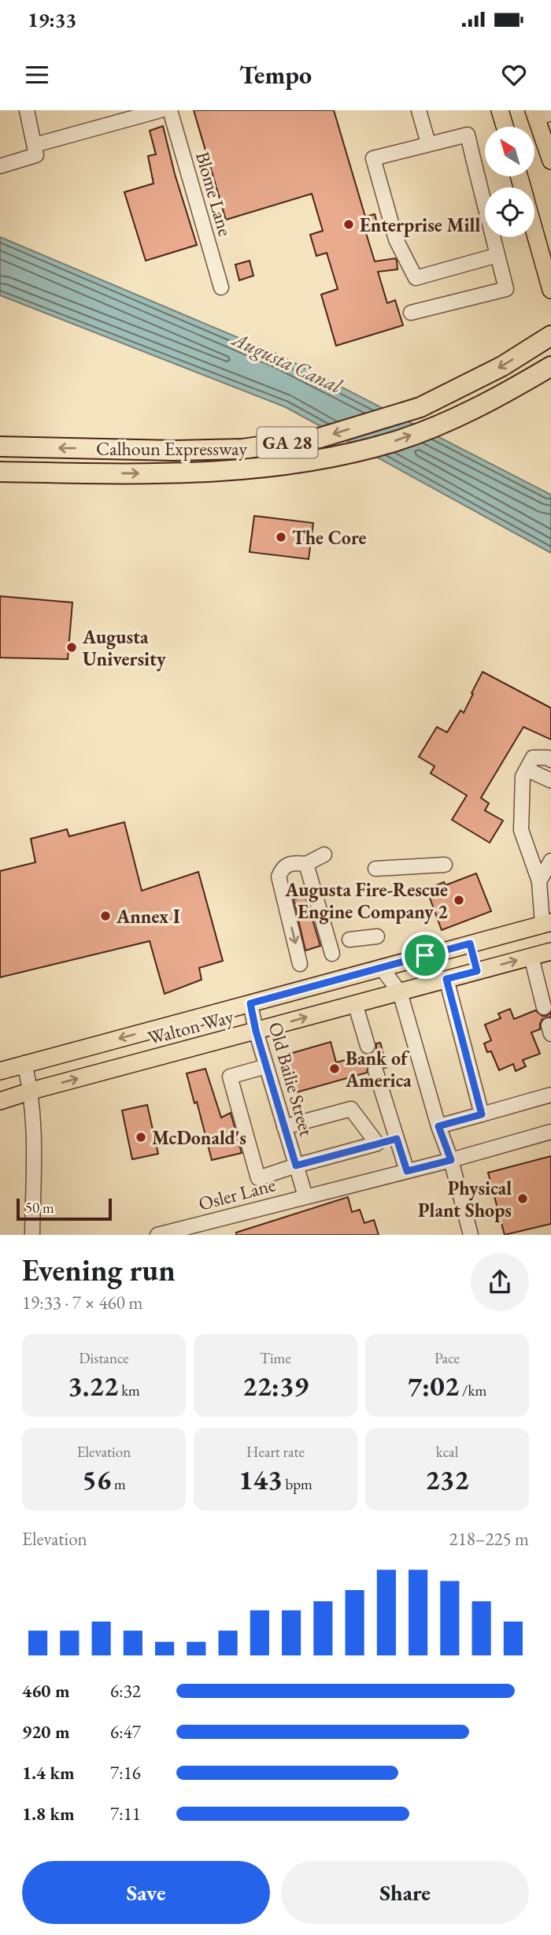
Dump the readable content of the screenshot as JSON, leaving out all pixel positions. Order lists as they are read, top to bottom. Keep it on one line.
{"streets":{"highway":["GA 28","Calhoun Expressway"],"main road":["Walton Way"],"street":["Blome Lane","Old Bailie Street","Osler Lane"]},"crossings":[["Walton Way","Old Bailie Street"],["Old Bailie Street","Osler Lane"]],"water":["Augusta Canal"],"places":["Enterprise Mill","The Core","Augusta University","Augusta Fire-Rescue Engine Company 2","Annex I","Bank of America","McDonald's","Physical Plant Shops"],"scale_bar":"50 m","north":"top left","page":{"status":"19:33","header":"Tempo","scale":"50 m","heading":["Evening run","19:33 · 7 × 460 m"],"stats":[["Distance","3.22 km"],["Time","22:39"],["Pace","7:02 /km"],["Elevation","56 m"],["Heart rate","143 bpm"],["kcal","232"]],"chart":["Elevation","218–225 m"],"list":[{"name":"460 m","note":"6:32"},{"name":"920 m","note":"6:47"},{"name":"1.4 km","note":"7:16"},{"name":"1.8 km","note":"7:11"}],"buttons":["Save","Share"]}}
